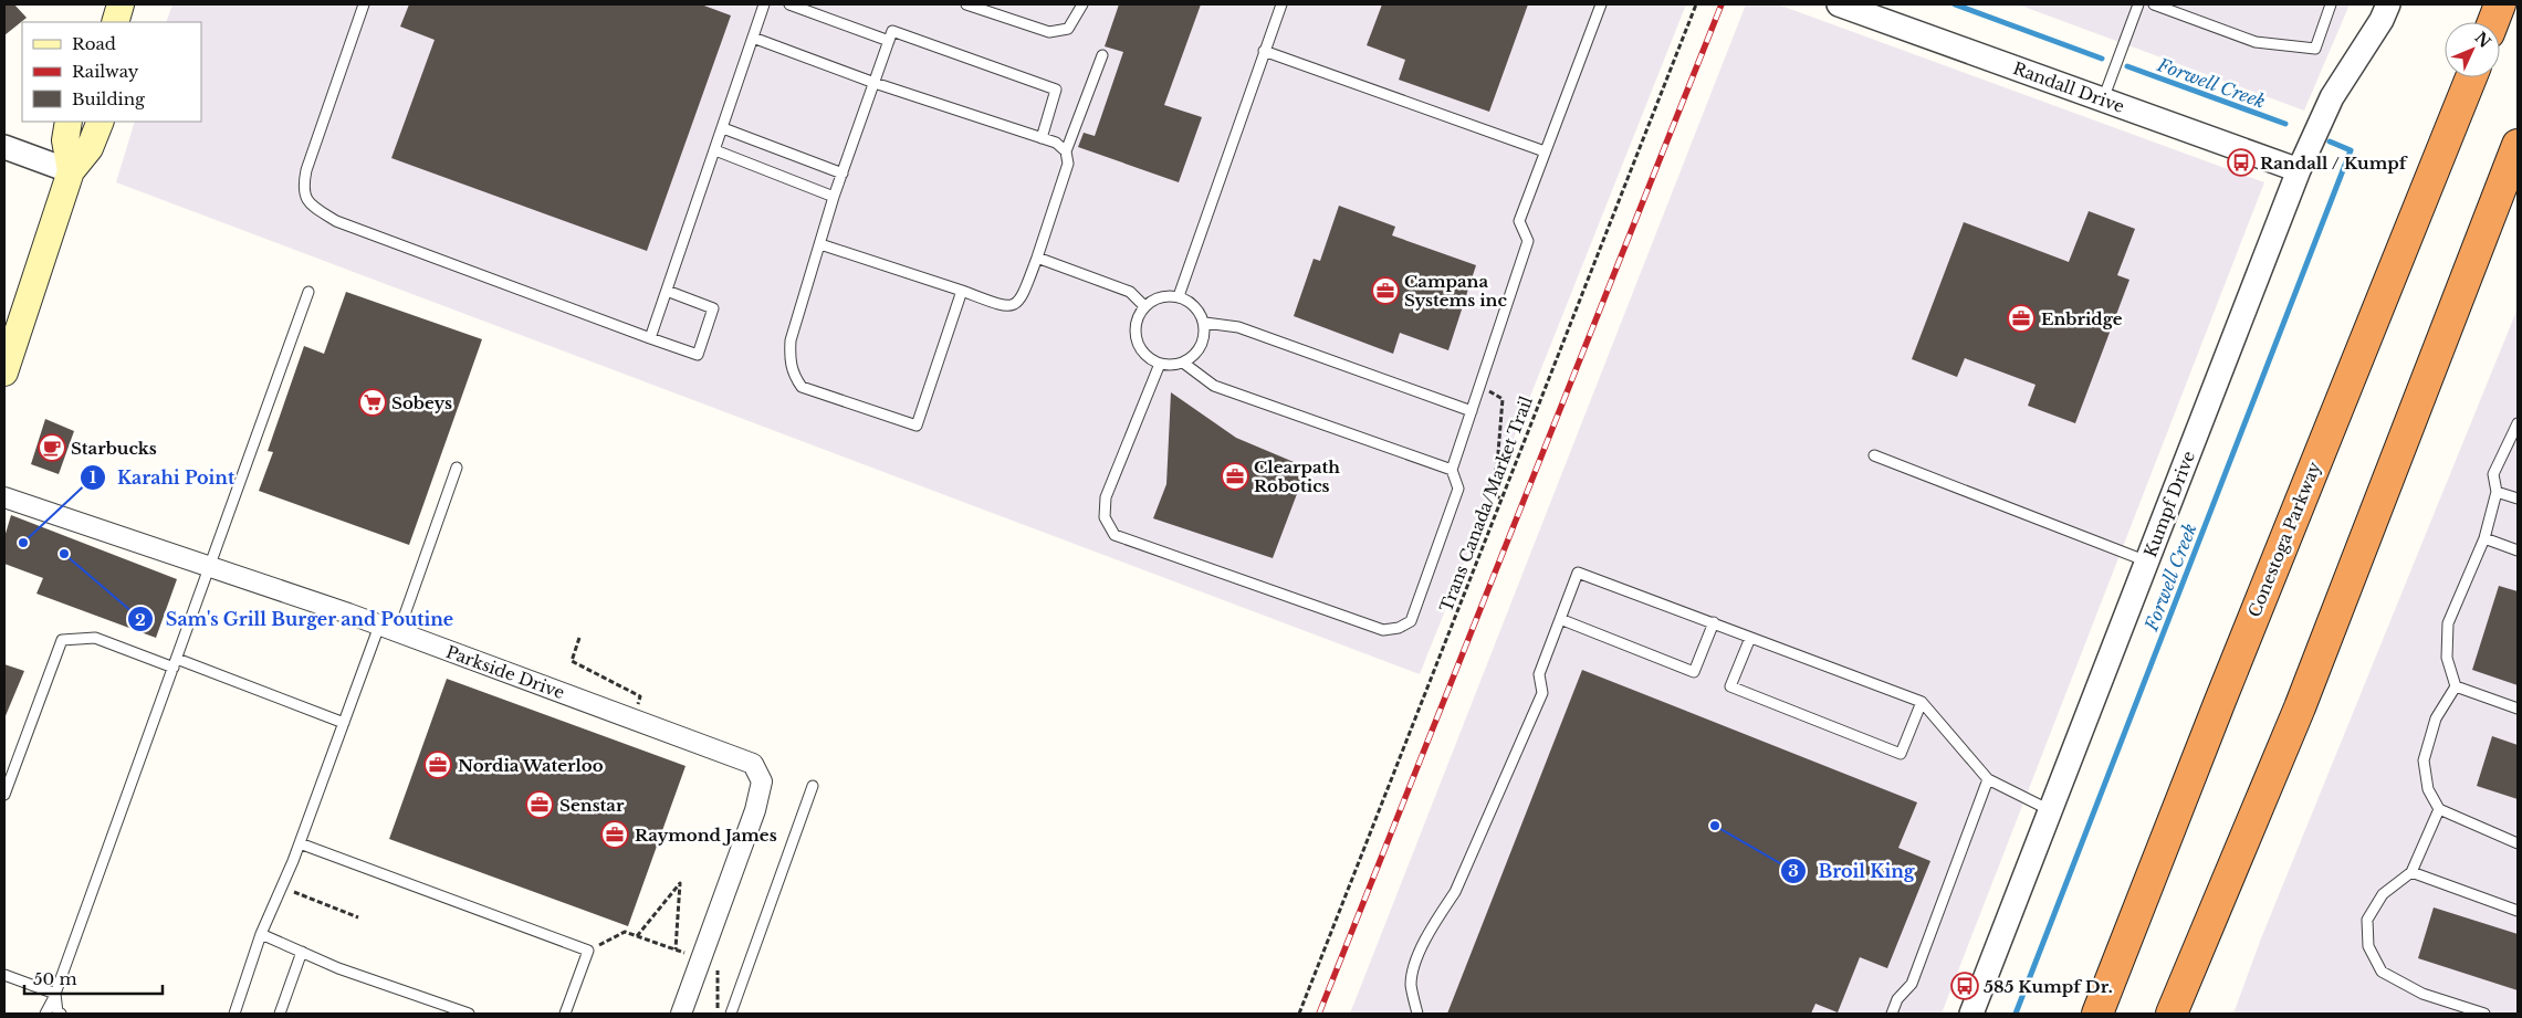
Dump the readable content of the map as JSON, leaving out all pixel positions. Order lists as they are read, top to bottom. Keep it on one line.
{"streets":{"highway":["Conestoga Parkway"],"street":["Randall Drive","Kumpf Drive","Parkside Drive"],"path":["Trans Canada/Market Trail"]},"crossings":[["Randall Drive","Kumpf Drive"]],"water":["Forwell Creek"],"places":{"bus stop":["Randall / Kumpf","585 Kumpf Dr."],"office":["Campana Systems inc","Enbridge","Clearpath Robotics","Nordia Waterloo","Senstar","Raymond James"],"supermarket":["Sobeys"],"cafe":["Starbucks"],"other":["Karahi Point","Sam's Grill Burger and Poutine","Broil King"]},"legend":["Road","Railway","Building"],"scale_bar":"50 m","north":"top right"}
